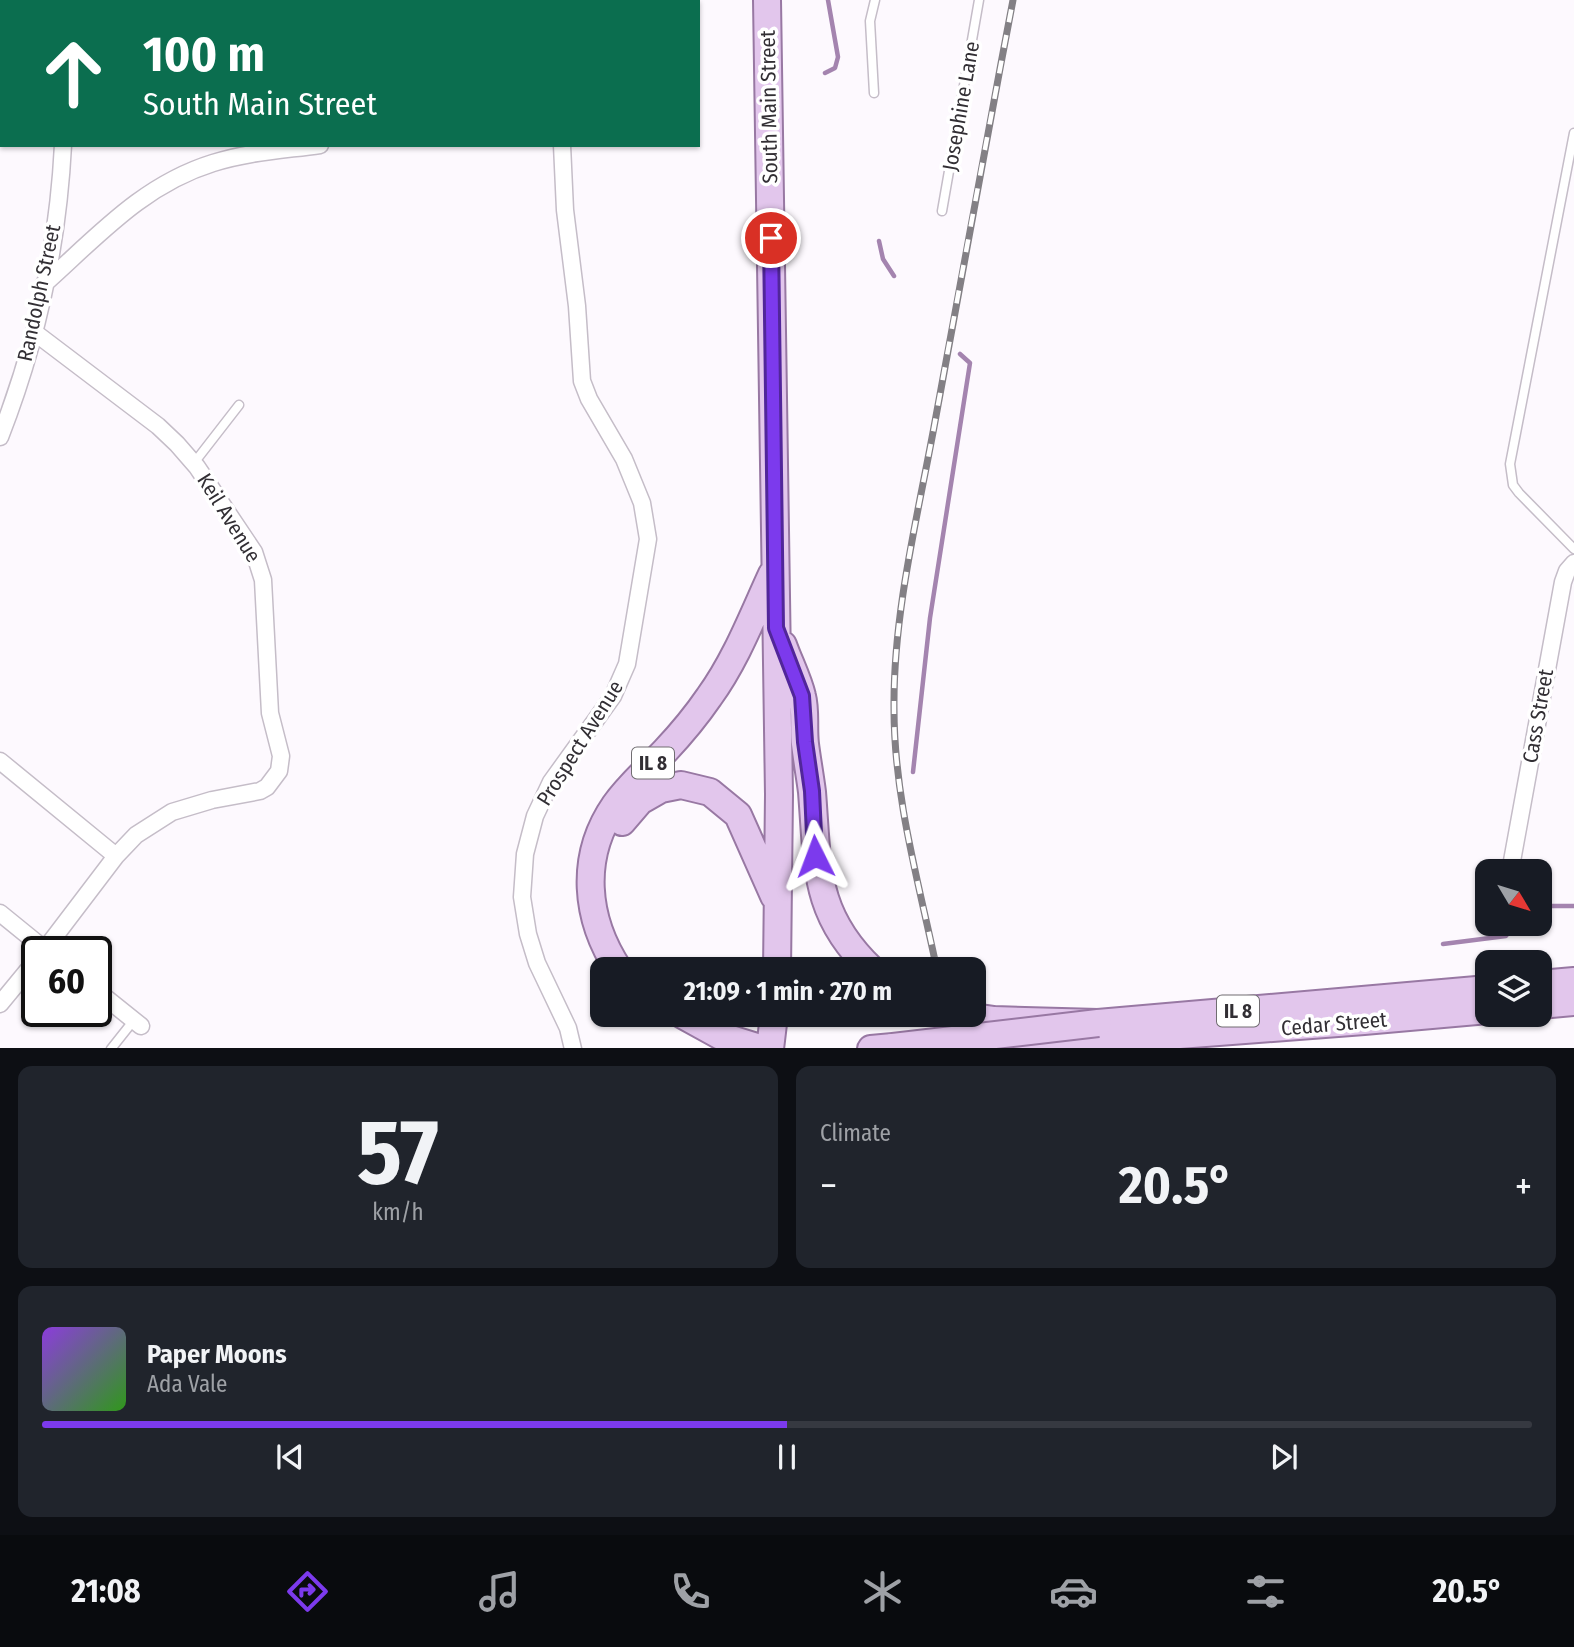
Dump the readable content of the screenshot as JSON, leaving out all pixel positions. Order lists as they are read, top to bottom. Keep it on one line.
{"streets":{"main road":["South Main Street","IL 8","Cedar Street"],"street":["Randolph Street","Keil Avenue","Cass Street","Prospect Avenue"],"lane":["Josephine Lane"]},"crossings":[["South Main Street","IL 8"],["Randolph Street","Keil Avenue"],["IL 8","Cedar Street"]],"north":"bottom right","page":{"turn":["100 m","South Main Street"],"limit":"60","trip":"21:09 · 1 min · 270 m","tile":[["57","km/h"],"Climate"],"heat":["−","20.5°","+"],"song":["Paper Moons","Ada Vale"],"tabs":["21:08","20.5°"]}}
